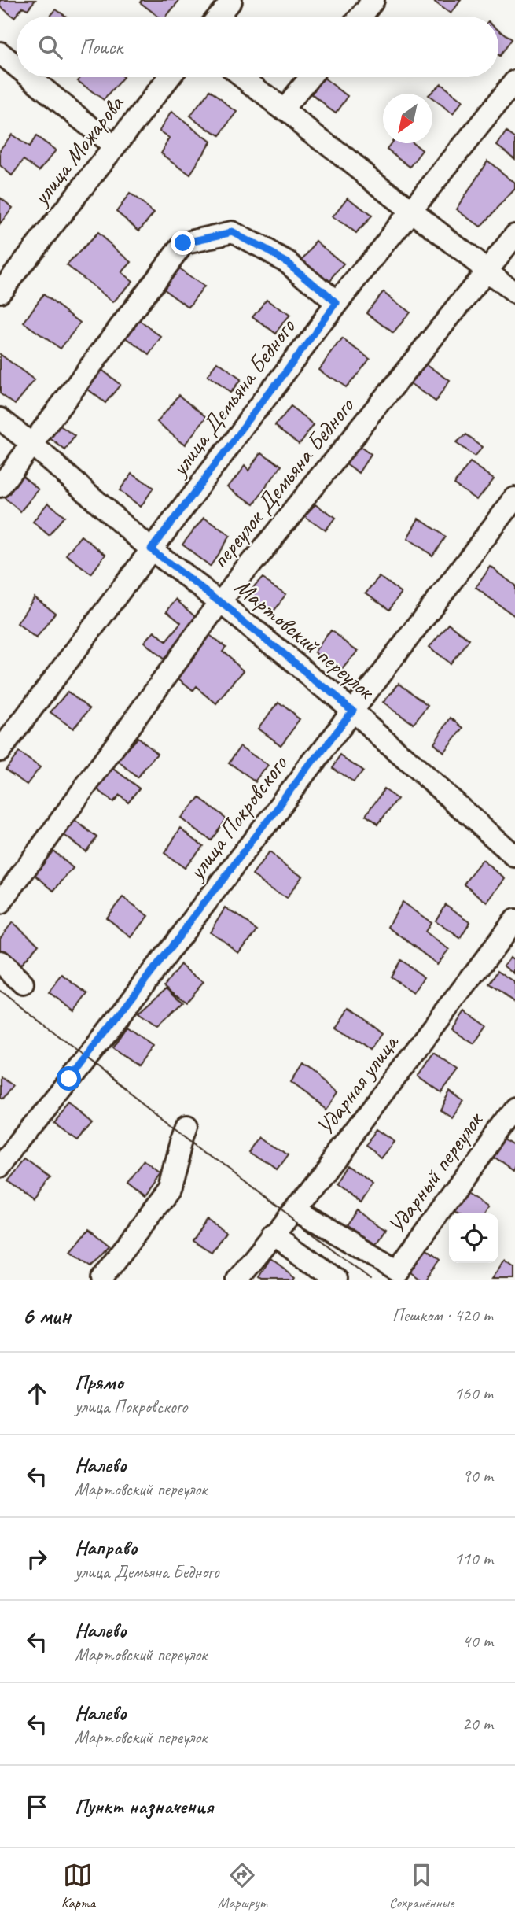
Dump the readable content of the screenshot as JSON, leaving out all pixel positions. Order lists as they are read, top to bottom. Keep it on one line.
{"streets":{"street":["улица Можарова","улица Демьяна Бедного","переулок Демьяна Бедного","Мартовский переулок","улица Покровского","Ударная улица","Ударный переулок"]},"crossings":[["улица Демьяна Бедного","Мартовский переулок"],["переулок Демьяна Бедного","Мартовский переулок"],["Мартовский переулок","улица Покровского"],["Ударная улица","Ударный переулок"]],"north":"bottom left","page":{"search":"Поиск","heading":["6 мин","Пешком · 420 m"],"list":[["Прямо","улица Покровского","160 m"],["Налево","Мартовский переулок","90 m"],["Направо","улица Демьяна Бедного","110 m"],["Налево","Мартовский переулок","40 m"],["Налево","Мартовский переулок","20 m"],"Пункт назначения"],"nav":["Карта","Маршрут","Сохранённые"]}}
